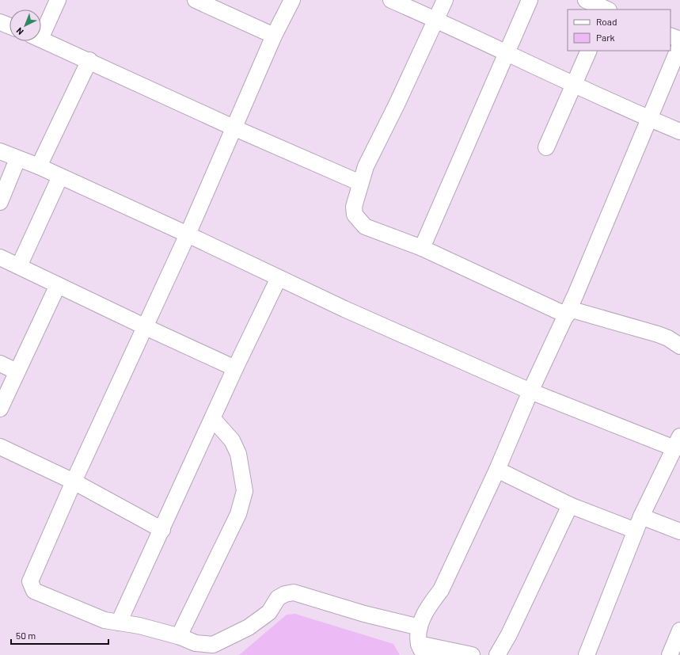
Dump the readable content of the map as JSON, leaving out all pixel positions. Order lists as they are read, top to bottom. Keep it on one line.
{"legend":["Road","Park"],"scale_bar":"50 m","north":"bottom left"}
